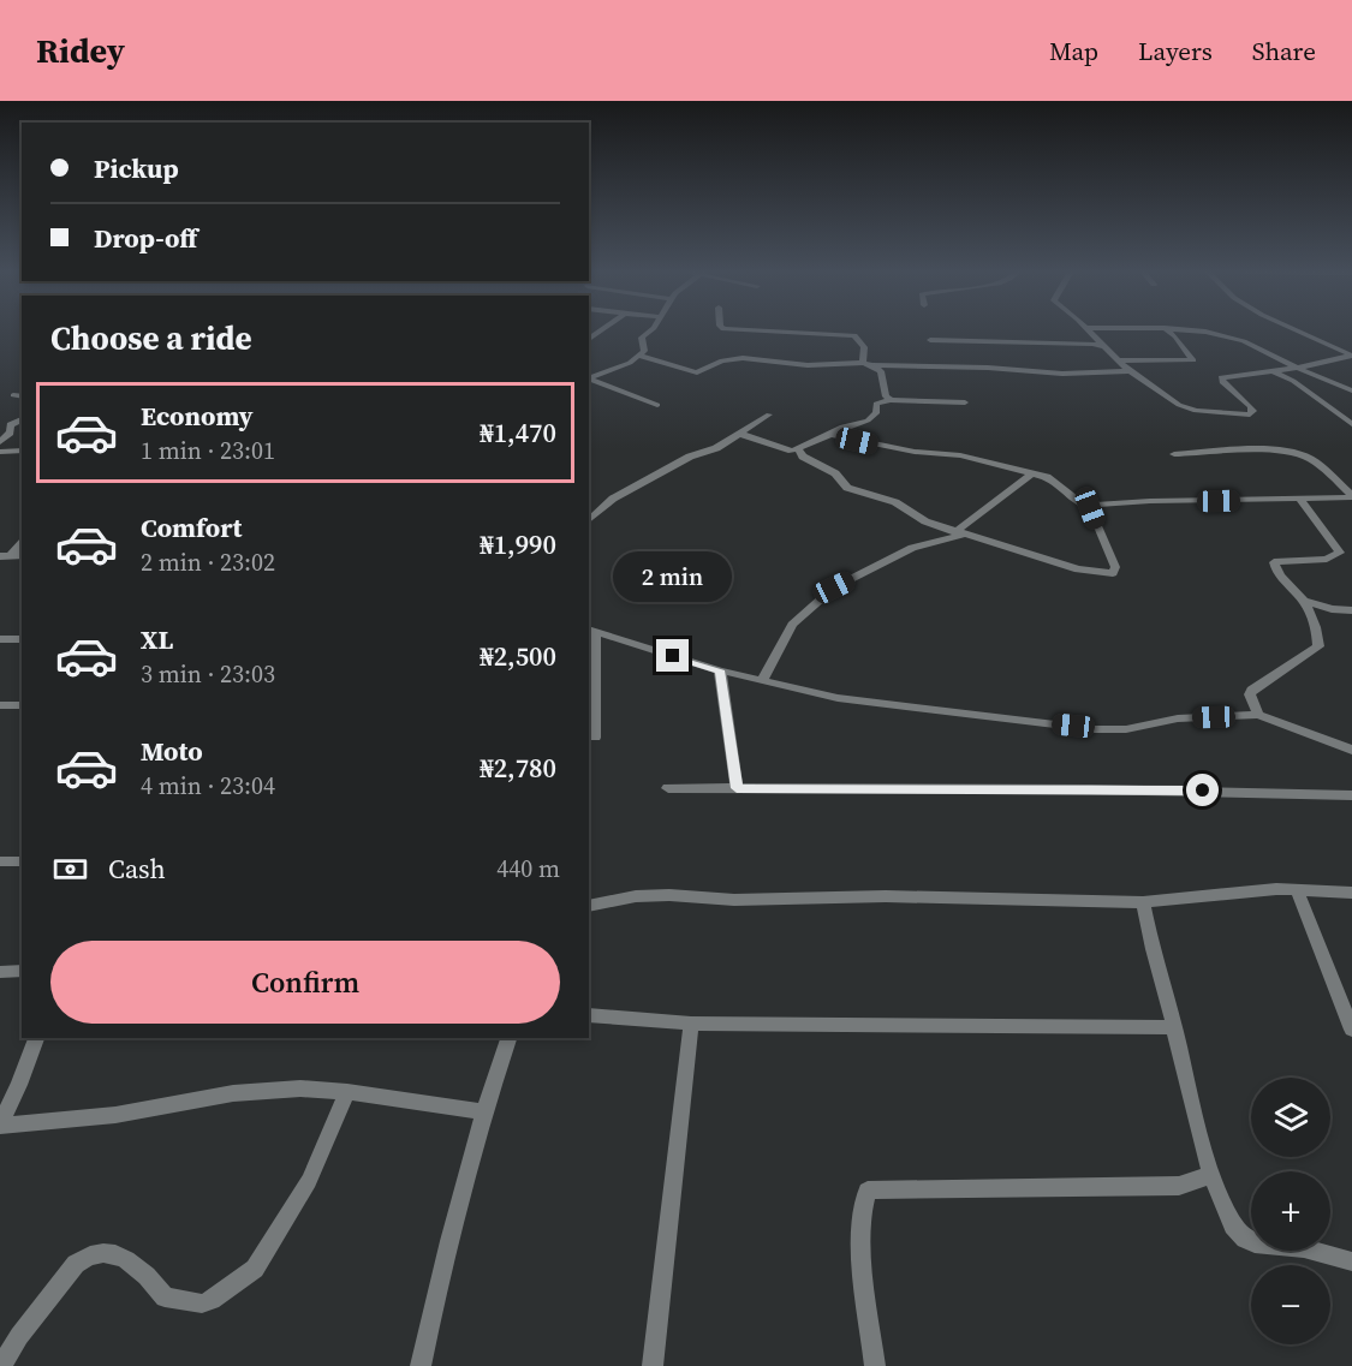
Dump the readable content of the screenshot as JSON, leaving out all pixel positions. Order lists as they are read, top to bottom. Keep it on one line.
{"page":{"header":"Ridey","nav":["Map","Layers","Share"],"banner":["Pickup","Drop-off"],"heading":"Choose a ride","list":[{"name":"Economy","note":"1 min · 23:01","value":"₦1,470"},{"name":"Comfort","note":"2 min · 23:02","value":"₦1,990"},{"name":"XL","note":"3 min · 23:03","value":"₦2,500"},{"name":"Moto","note":"4 min · 23:04","value":"₦2,780"}],"bubble":"2 min","pay":["Cash","440 m"],"buttons":"Confirm","map_buttons":["+","−"]}}
